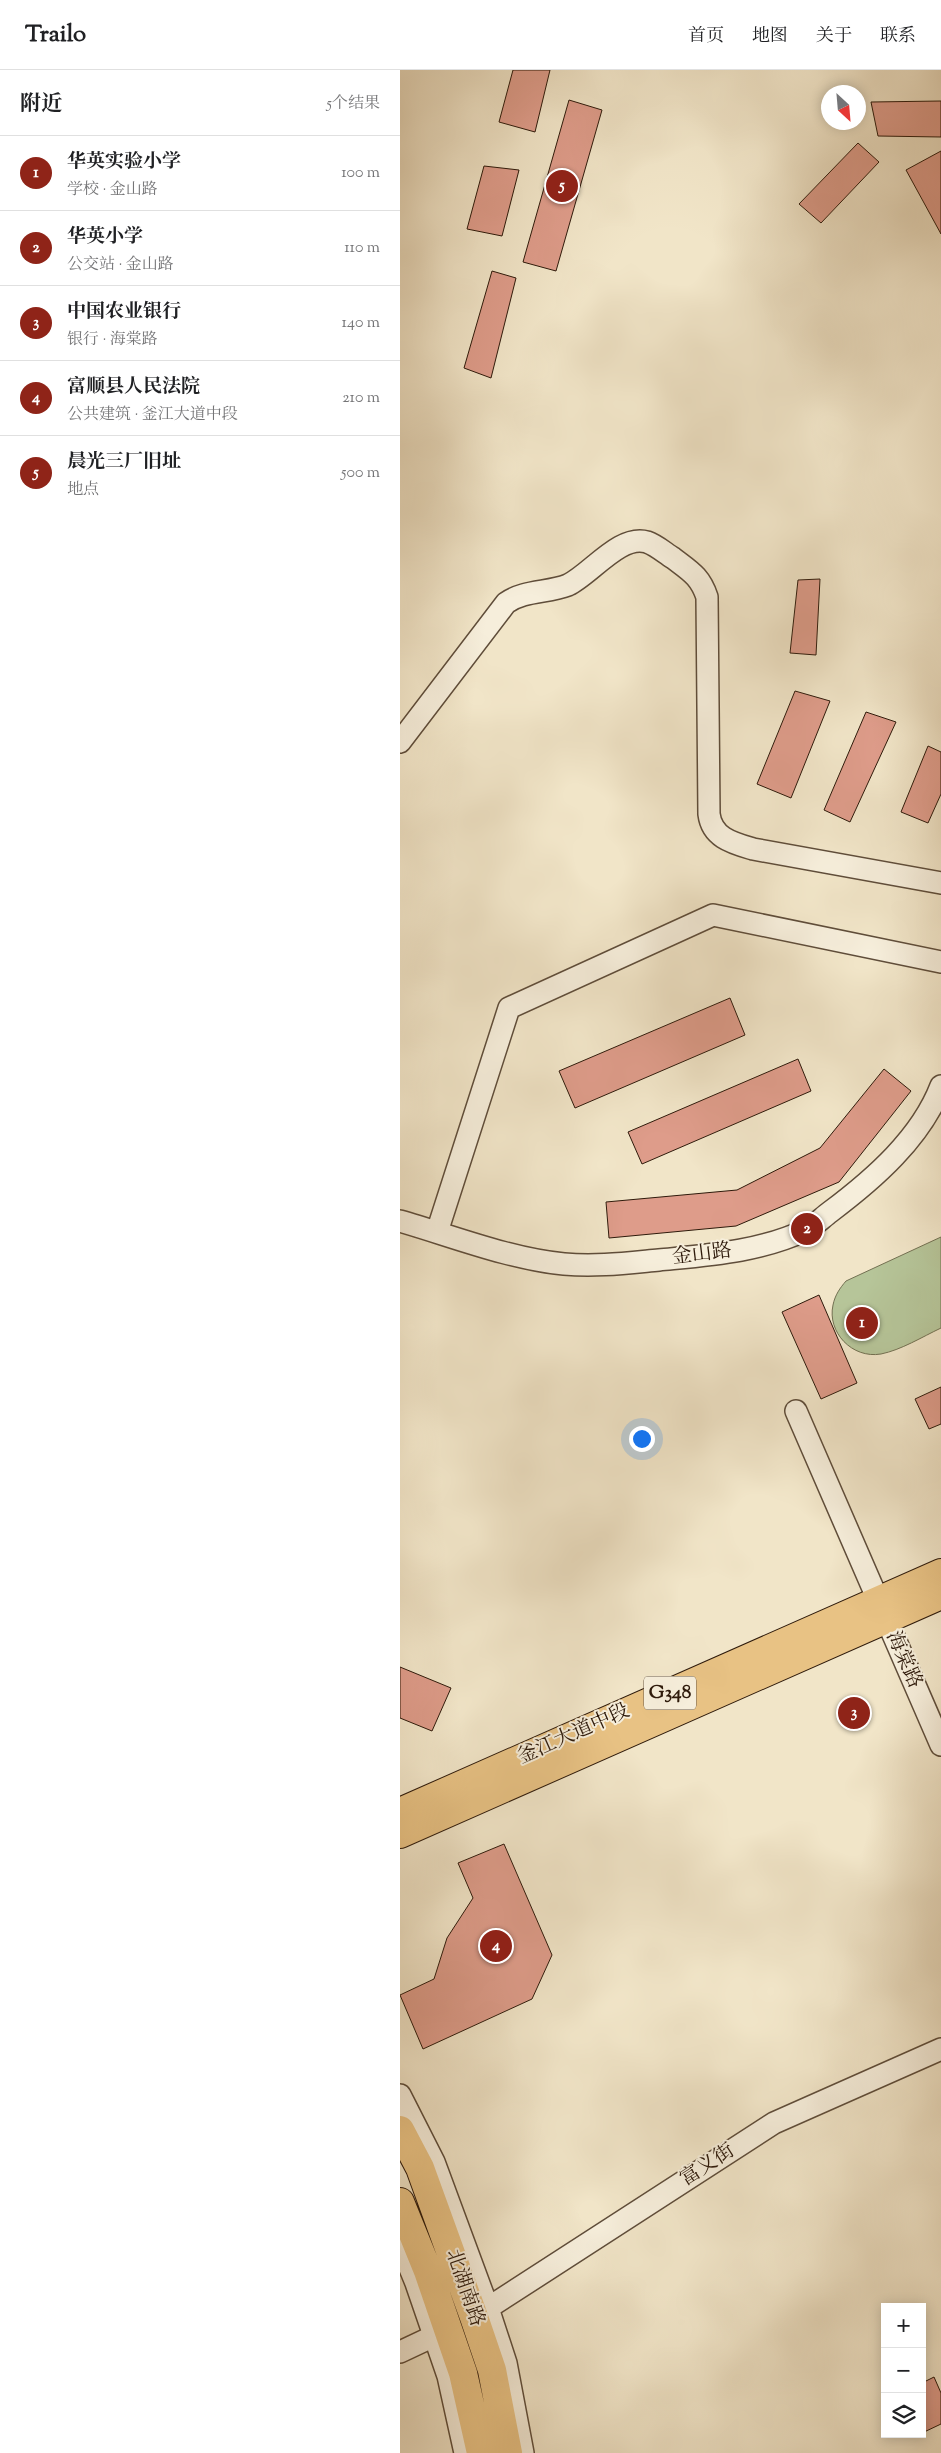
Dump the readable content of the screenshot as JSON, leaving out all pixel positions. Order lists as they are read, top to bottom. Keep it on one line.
{"streets":{"main road":["G348","釜江大道中段","北湖南路"],"street":["金山路","海棠路","富义街"]},"crossings":[["海棠路","釜江大道中段"]],"north":"bottom right","page":{"header":"Trailo","nav":["首页","地图","关于","联系"],"heading":["附近","5个结果"],"list":[{"mark":"1","name":"华英实验小学","note":"学校 · 金山路","value":"100 m"},{"mark":"2","name":"华英小学","note":"公交站 · 金山路","value":"110 m"},{"mark":"3","name":"中国农业银行","note":"银行 · 海棠路","value":"140 m"},{"mark":"4","name":"富顺县人民法院","note":"公共建筑 · 釜江大道中段","value":"210 m"},{"mark":"5","name":"晨光三厂旧址","note":"地点","value":"500 m"}],"pins":["5","2","1","3","4"],"map_buttons":["+","−"]}}
